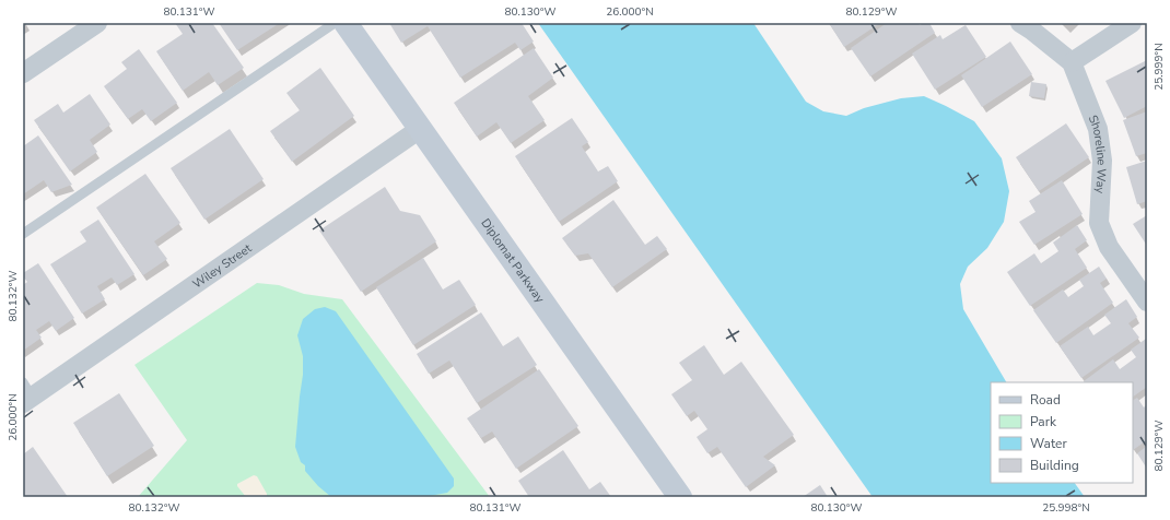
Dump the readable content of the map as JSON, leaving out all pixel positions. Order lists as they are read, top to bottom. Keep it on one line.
{"streets":{"street":["Shoreline Way","Diplomat Parkway","Wiley Street"]},"crossings":[["Diplomat Parkway","Wiley Street"]],"legend":["Road","Park","Water","Building"],"coordinates":["80.131°W","80.130°W","26.000°N","80.129°W","25.999°N","80.132°W","25.998°N"]}
